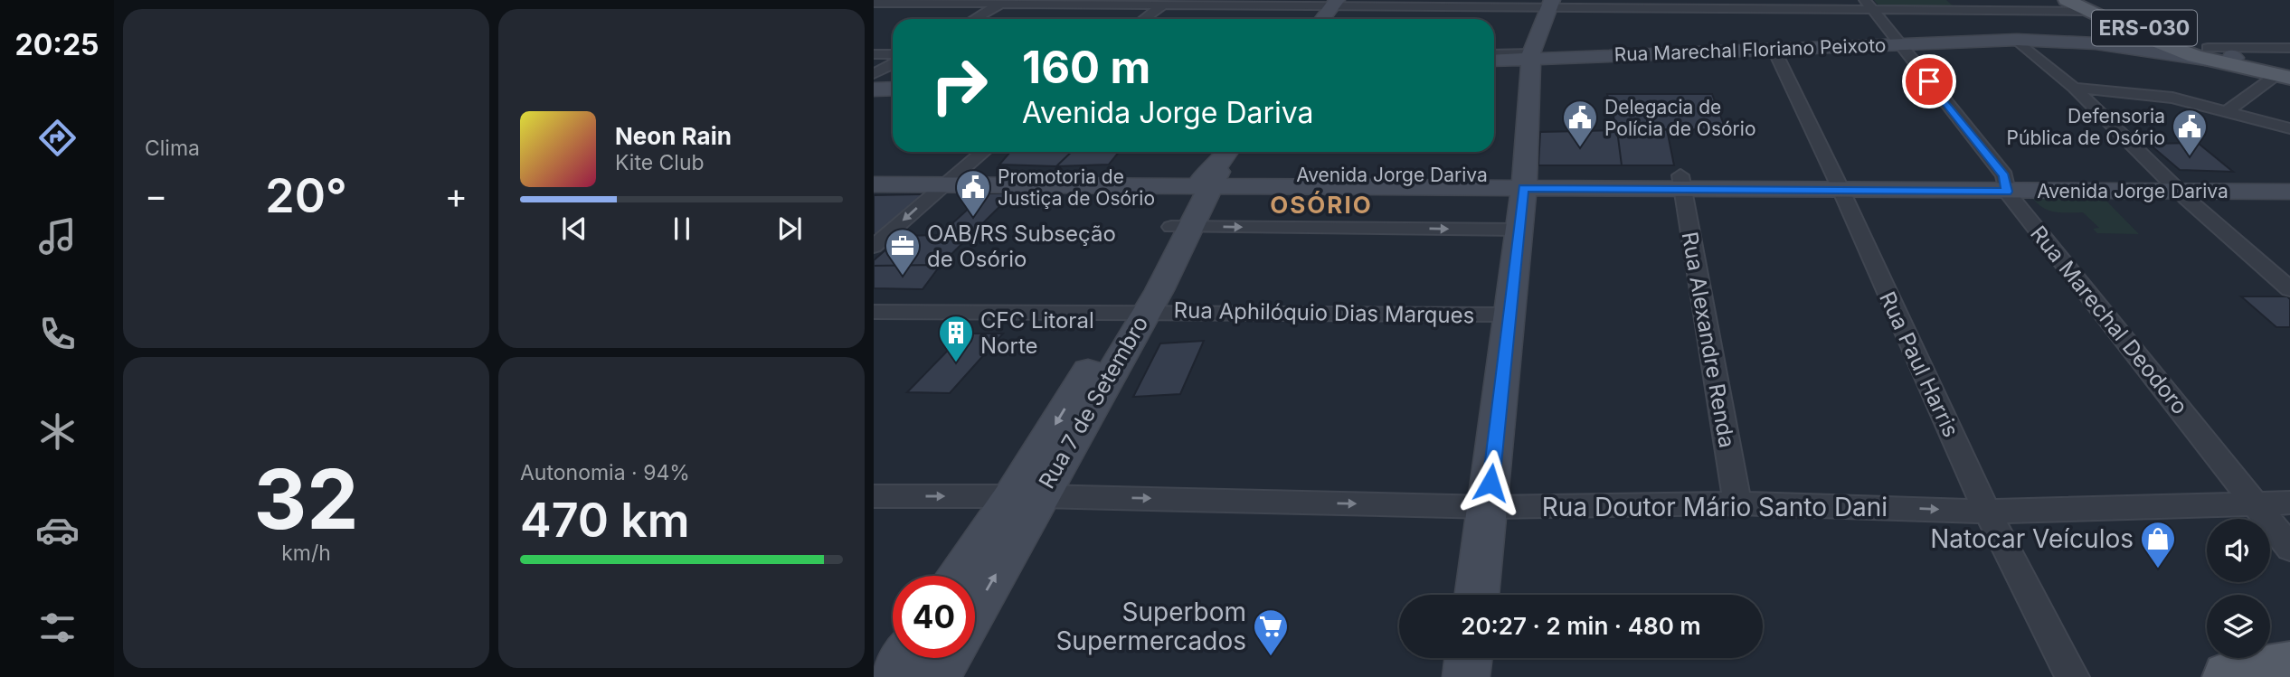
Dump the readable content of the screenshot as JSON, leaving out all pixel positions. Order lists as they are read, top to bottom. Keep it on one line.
{"streets":{"main road":["ERS-030"],"street":["Rua Marechal Floriano Peixoto","Avenida Jorge Dariva","Rua Aphilóquio Dias Marques","Rua Marechal Deodoro","Rua Alexandre Renda","Rua Paul Harris","Rua 7 de Setembro","Rua Doutor Mário Santo Dani"]},"crossings":[["ERS-030","Rua Marechal Floriano Peixoto"],["Rua Marechal Floriano Peixoto","Rua Marechal Deodoro"],["Rua Marechal Floriano Peixoto","Rua Paul Harris"],["Avenida Jorge Dariva","Rua Marechal Deodoro"],["Avenida Jorge Dariva","Rua Alexandre Renda"],["Avenida Jorge Dariva","Rua Paul Harris"],["Avenida Jorge Dariva","Rua 7 de Setembro"],["Rua Aphilóquio Dias Marques","Rua 7 de Setembro"],["Rua Marechal Deodoro","Rua Doutor Mário Santo Dani"],["Rua Alexandre Renda","Rua Doutor Mário Santo Dani"],["Rua Paul Harris","Rua Doutor Mário Santo Dani"],["Rua 7 de Setembro","Rua Doutor Mário Santo Dani"]],"one_way":["Rua Doutor Mário Santo Dani"],"districts":["OSÓRIO"],"places":{"public building":["Delegacia de Polícia de Osório","Defensoria Pública de Osório","Promotoria de Justiça de Osório"],"office":["OAB/RS Subseção de Osório"],"building":["CFC Litoral Norte"],"shop":["Natocar Veículos"],"supermarket":["Superbom Supermercados"]},"page":{"tabs":"20:25","tile":["Clima",["32","km/h"],["Autonomia · 94%","470 km"]],"turn":["160 m","Avenida Jorge Dariva"],"song":["Neon Rain","Kite Club"],"heat":["−","20°","+"],"limit":"40","trip":"20:27 · 2 min · 480 m"}}
